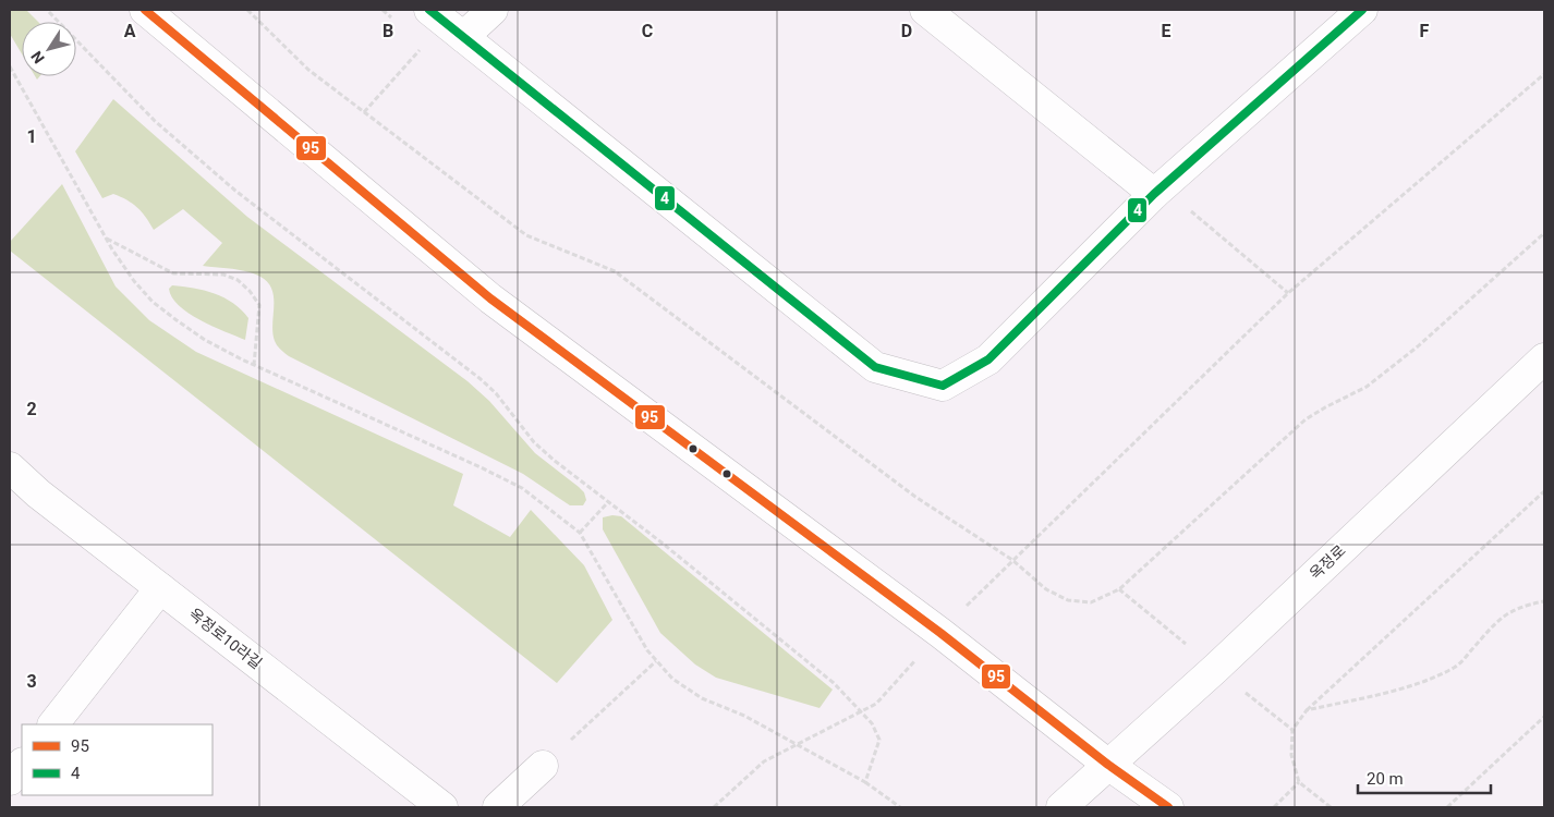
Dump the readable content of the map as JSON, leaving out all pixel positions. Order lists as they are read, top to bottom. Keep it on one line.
{"streets":{"street":["옥정로","옥정로10라길"]},"lines":["transit line 95","transit line 4"],"legend":["95","4"],"scale_bar":"20 m","north":"bottom left","grid":{"columns":["A","B","C","D","E","F"],"rows":["1","2","3"]}}
